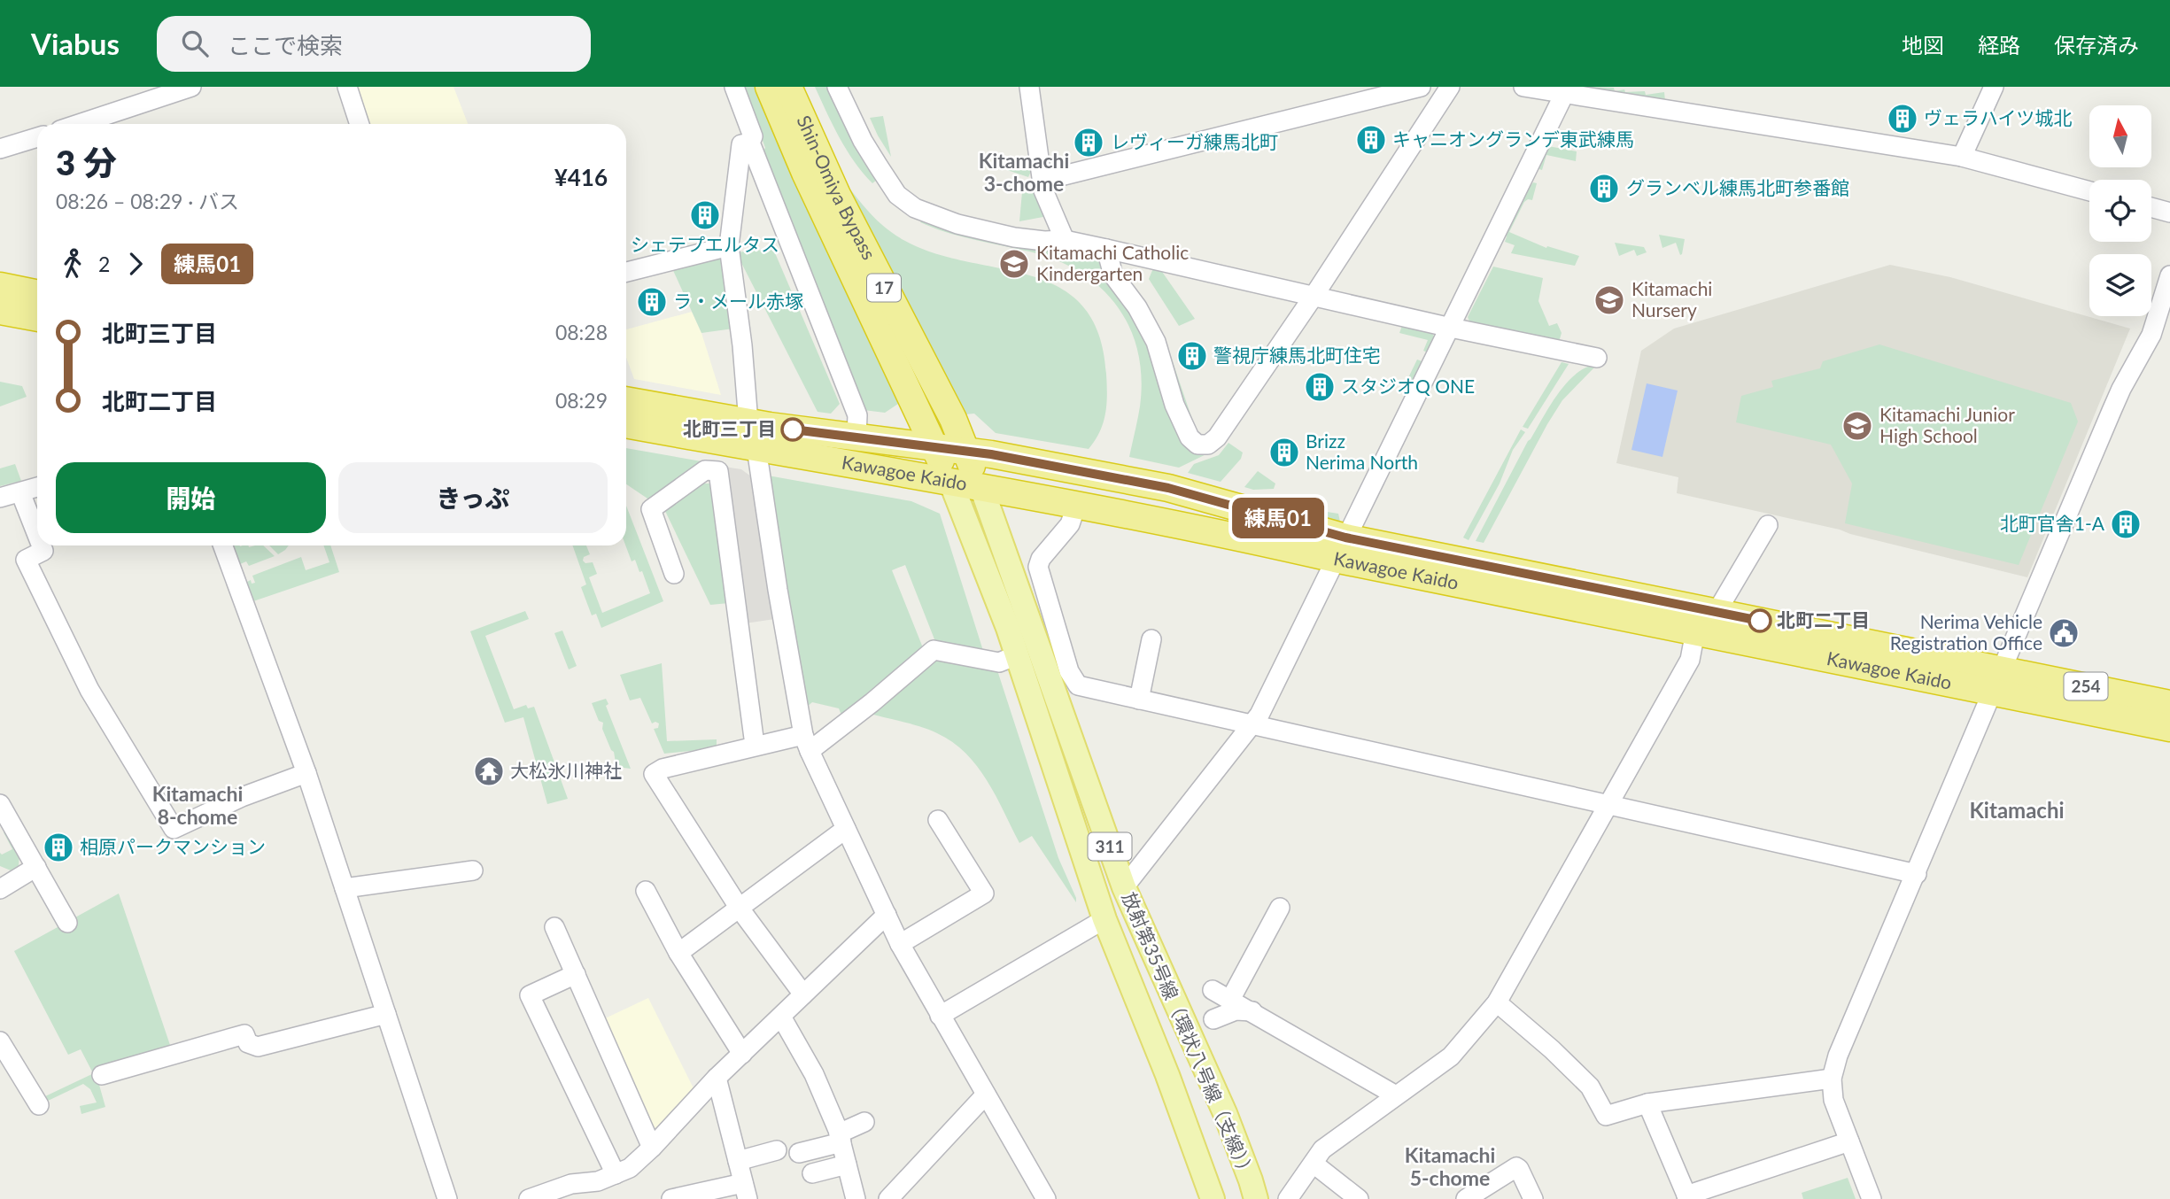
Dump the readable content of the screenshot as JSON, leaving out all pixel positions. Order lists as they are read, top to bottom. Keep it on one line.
{"streets":{"highway":["Shin-Omiya Bypass","17","Kawagoe Kaido","254"],"main road":["311","放射第35号線（環状八号線（支線））"]},"crossings":[["Shin-Omiya Bypass","Kawagoe Kaido"],["Shin-Omiya Bypass","放射第35号線（環状八号線（支線））"],["Kawagoe Kaido","放射第35号線（環状八号線（支線））"]],"districts":["Kitamachi 3-chome","Kitamachi 8-chome","Kitamachi","Kitamachi 5-chome"],"places":{"building":["ヴェラハイツ城北","キャニオングランデ東武練馬","レヴィーガ練馬北町","グランベル練馬北町参番館","シェテプエルタス","ラ・メール赤塚","警視庁練馬北町住宅","スタジオQ ONE","Brizz Nerima North","北町官舎1-A","相原パークマンション"],"school or university":["Kitamachi Catholic Kindergarten","Kitamachi Nursery","Kitamachi Junior High School"],"other":["北町三丁目","北町二丁目"],"public building":["Nerima Vehicle Registration Office"],"temple":["大松氷川神社"]},"lines":["bus line 練馬01"],"north":"top","page":{"header":"Viabus","search":"ここで検索","nav":["地図","経路","保存済み"],"on_map":"練馬01","heading":["3 分","08:26 – 08:29 · バス","¥416"],"legs":["2","練馬01"],"list":[{"name":"北町三丁目","value":"08:28"},{"name":"北町二丁目","value":"08:29"}],"buttons":["開始","きっぷ"]}}
